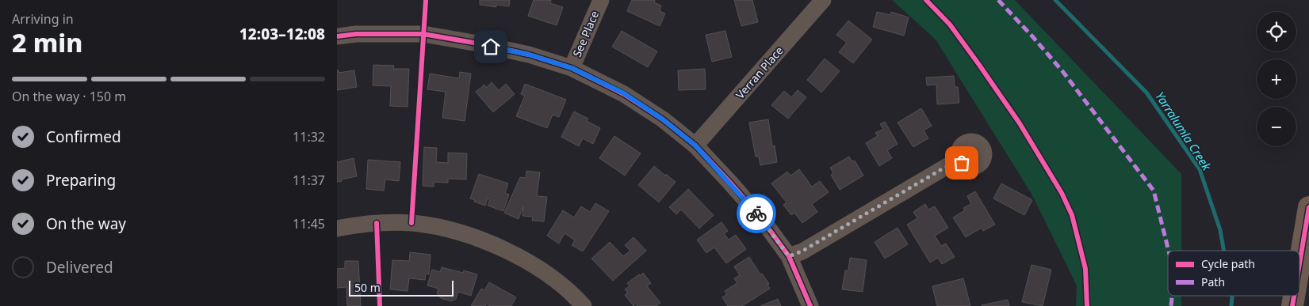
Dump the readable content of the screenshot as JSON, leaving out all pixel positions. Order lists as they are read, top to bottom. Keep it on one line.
{"streets":{"street":["See Place","Verran Place"]},"water":["Yarralumla Creek"],"legend":["Cycle path","Path"],"scale_bar":"50 m","page":{"heading":["2 min","Arriving in","12:03–12:08"],"map_buttons":["+","−"],"bar":"On the way · 150 m","list":[["Confirmed","11:32"],["Preparing","11:37"],["On the way","11:45"],"Delivered"],"scale":"50 m"}}
